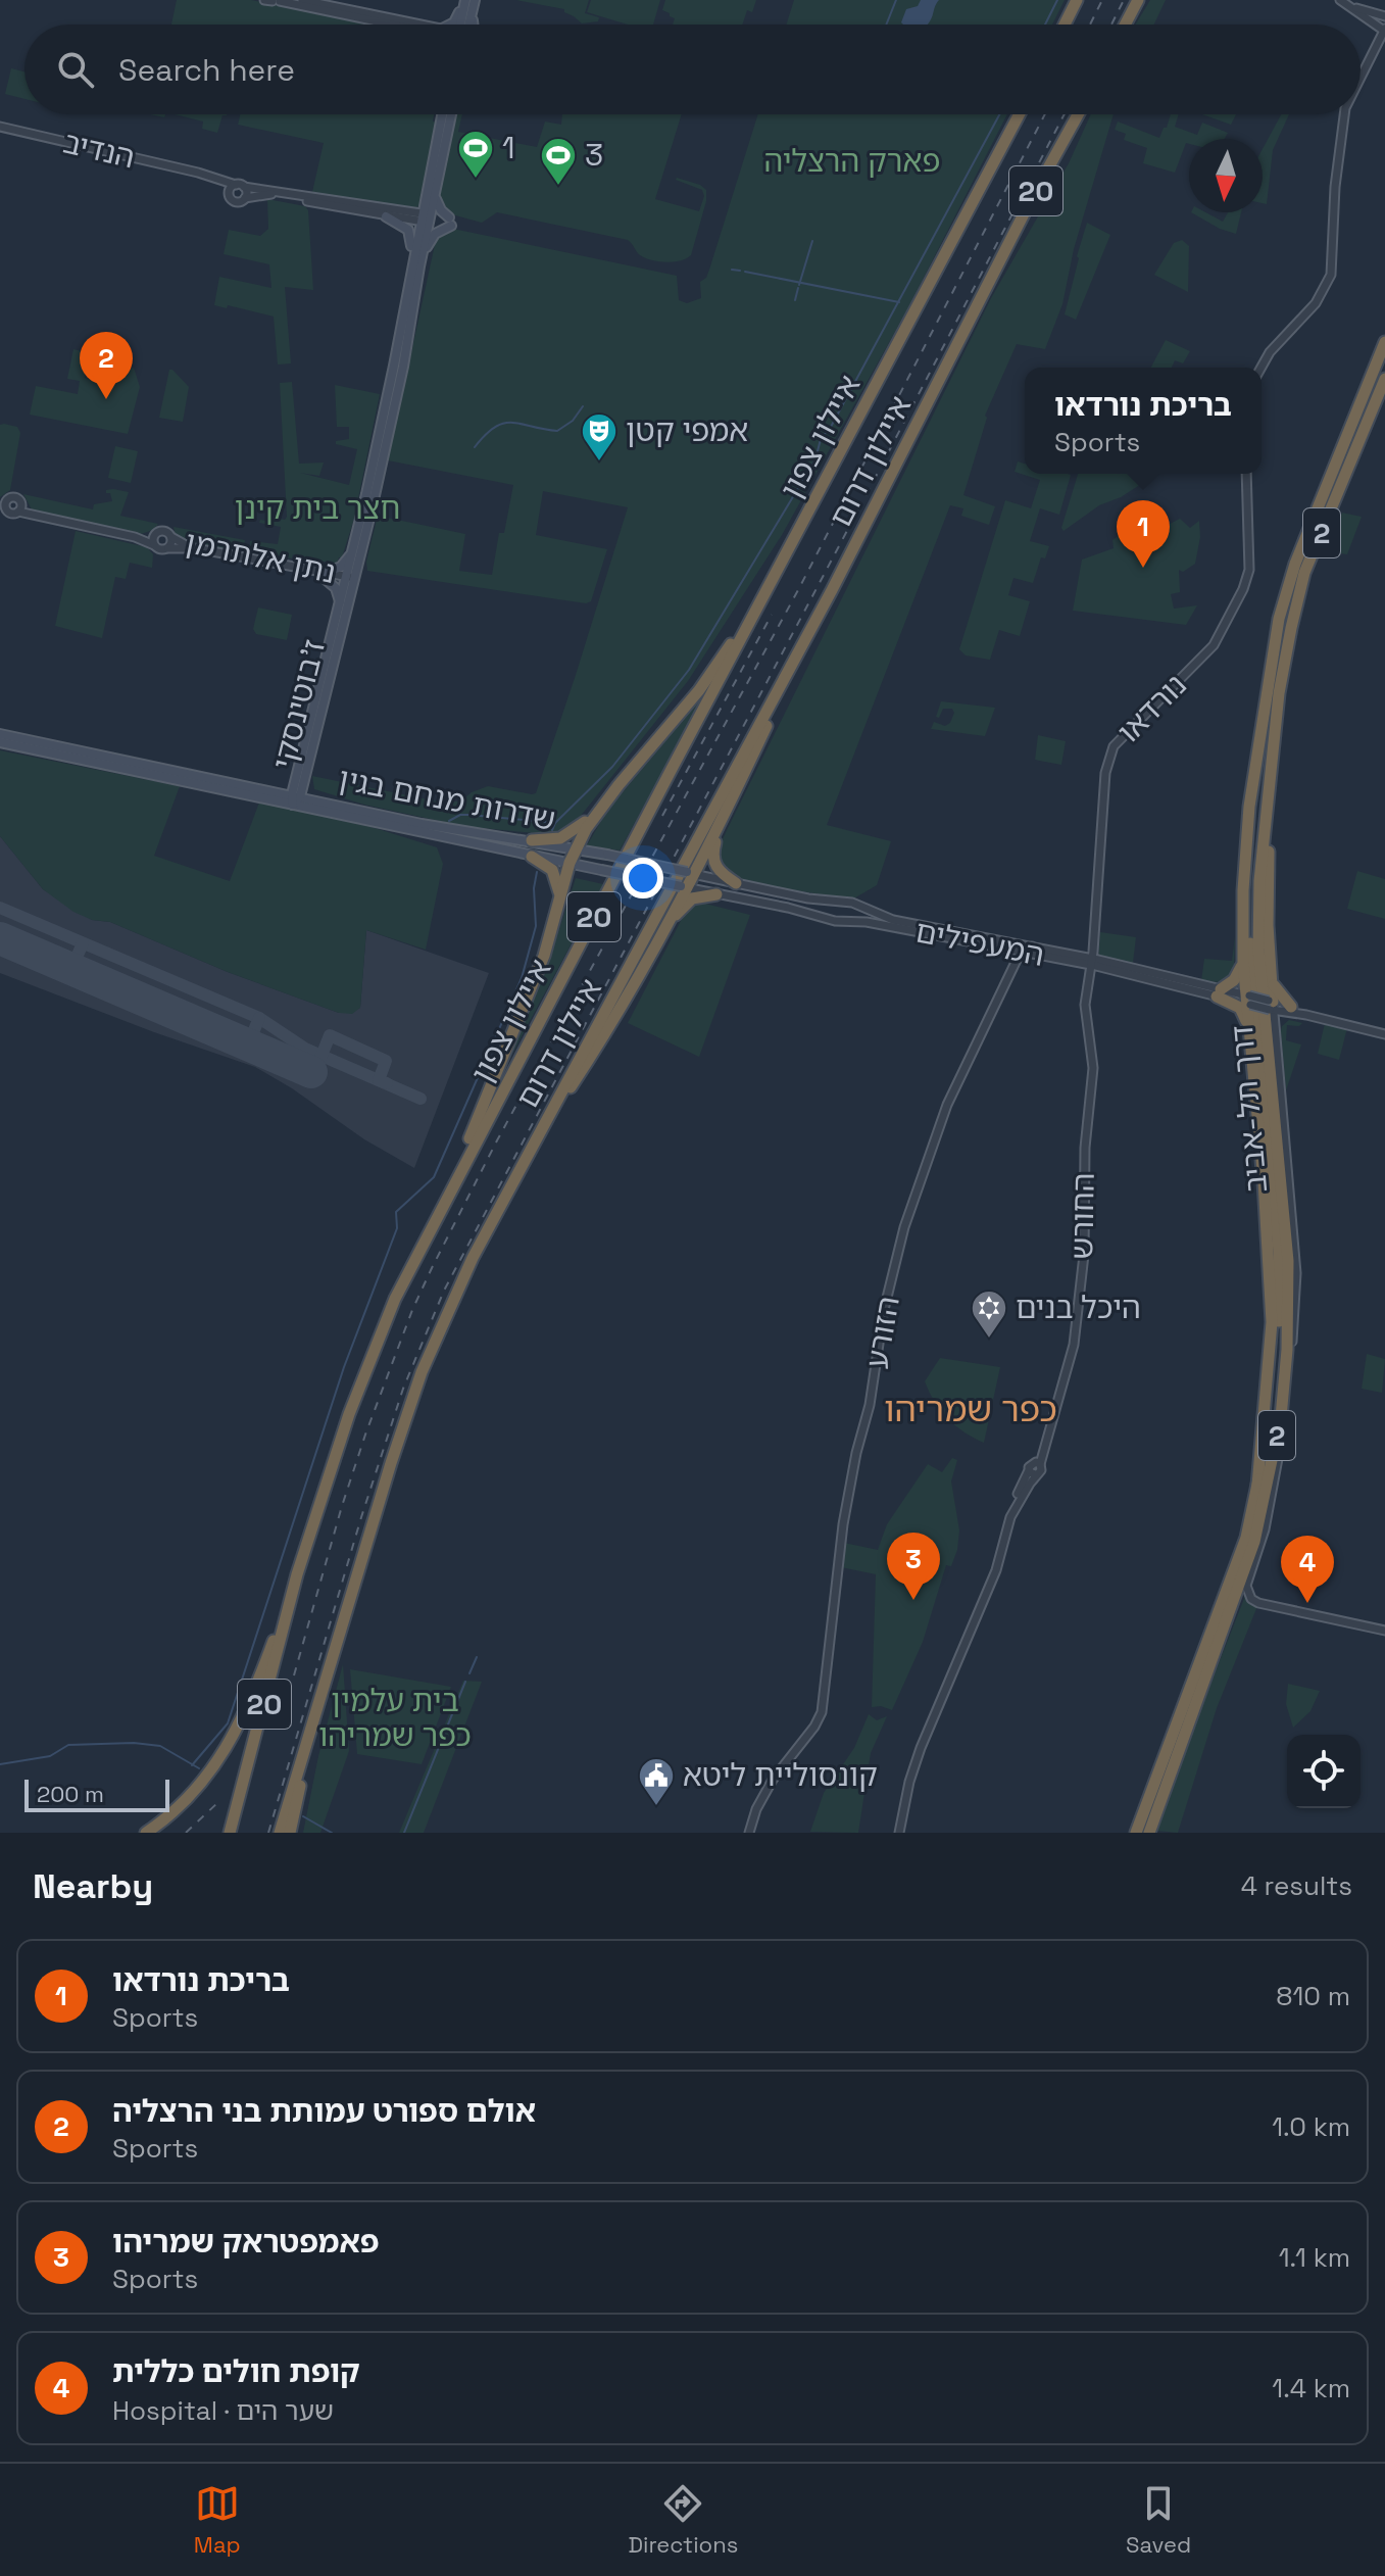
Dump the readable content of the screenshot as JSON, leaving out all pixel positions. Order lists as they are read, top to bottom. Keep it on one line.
{"streets":{"highway":["20","איילון צפון","איילון דרום","2","דרך תל-אביב"],"main road":["ז'בוטינסקי","שדרות מנחם בגין"],"street":["הנדיב","נתן אלתרמן","נורדאו","המעפילים","החורש","הזורע"]},"crossings":[["הנדיב","ז'בוטינסקי"],["2","דרך תל-אביב"],["נתן אלתרמן","ז'בוטינסקי"],["ז'בוטינסקי","שדרות מנחם בגין"],["נורדאו","המעפילים"],["נורדאו","החורש"],["שדרות מנחם בגין","המעפילים"],["המעפילים","החורש"],["המעפילים","הזורע"]],"districts":["כפר שמריהו"],"parks":["פארק הרצליה","חצר בית קינן","בית עלמין כפר שמריהו"],"places":{"sports":["1","3"],"theatre":["אמפי קטן"],"synagogue":["היכל בנים"],"public building":["קונסוליית ליטא"]},"scale_bar":"200 m","north":"bottom","page":{"search":"Search here","pins":["2","1","3","4"],"popup":["בריכת נורדאו","Sports"],"scale":"200 m","heading":["Nearby","4 results"],"list":[{"mark":"1","name":"בריכת נורדאו","note":"Sports","value":"810 m"},{"mark":"2","name":"אולם ספורט עמותת בני הרצליה","note":"Sports","value":"1.0 km"},{"mark":"3","name":"פאמפטראק שמריהו","note":"Sports","value":"1.1 km"},{"mark":"4","name":"קופת חולים כללית","note":"Hospital · שער הים","value":"1.4 km"}],"nav":["Map","Directions","Saved"]}}
